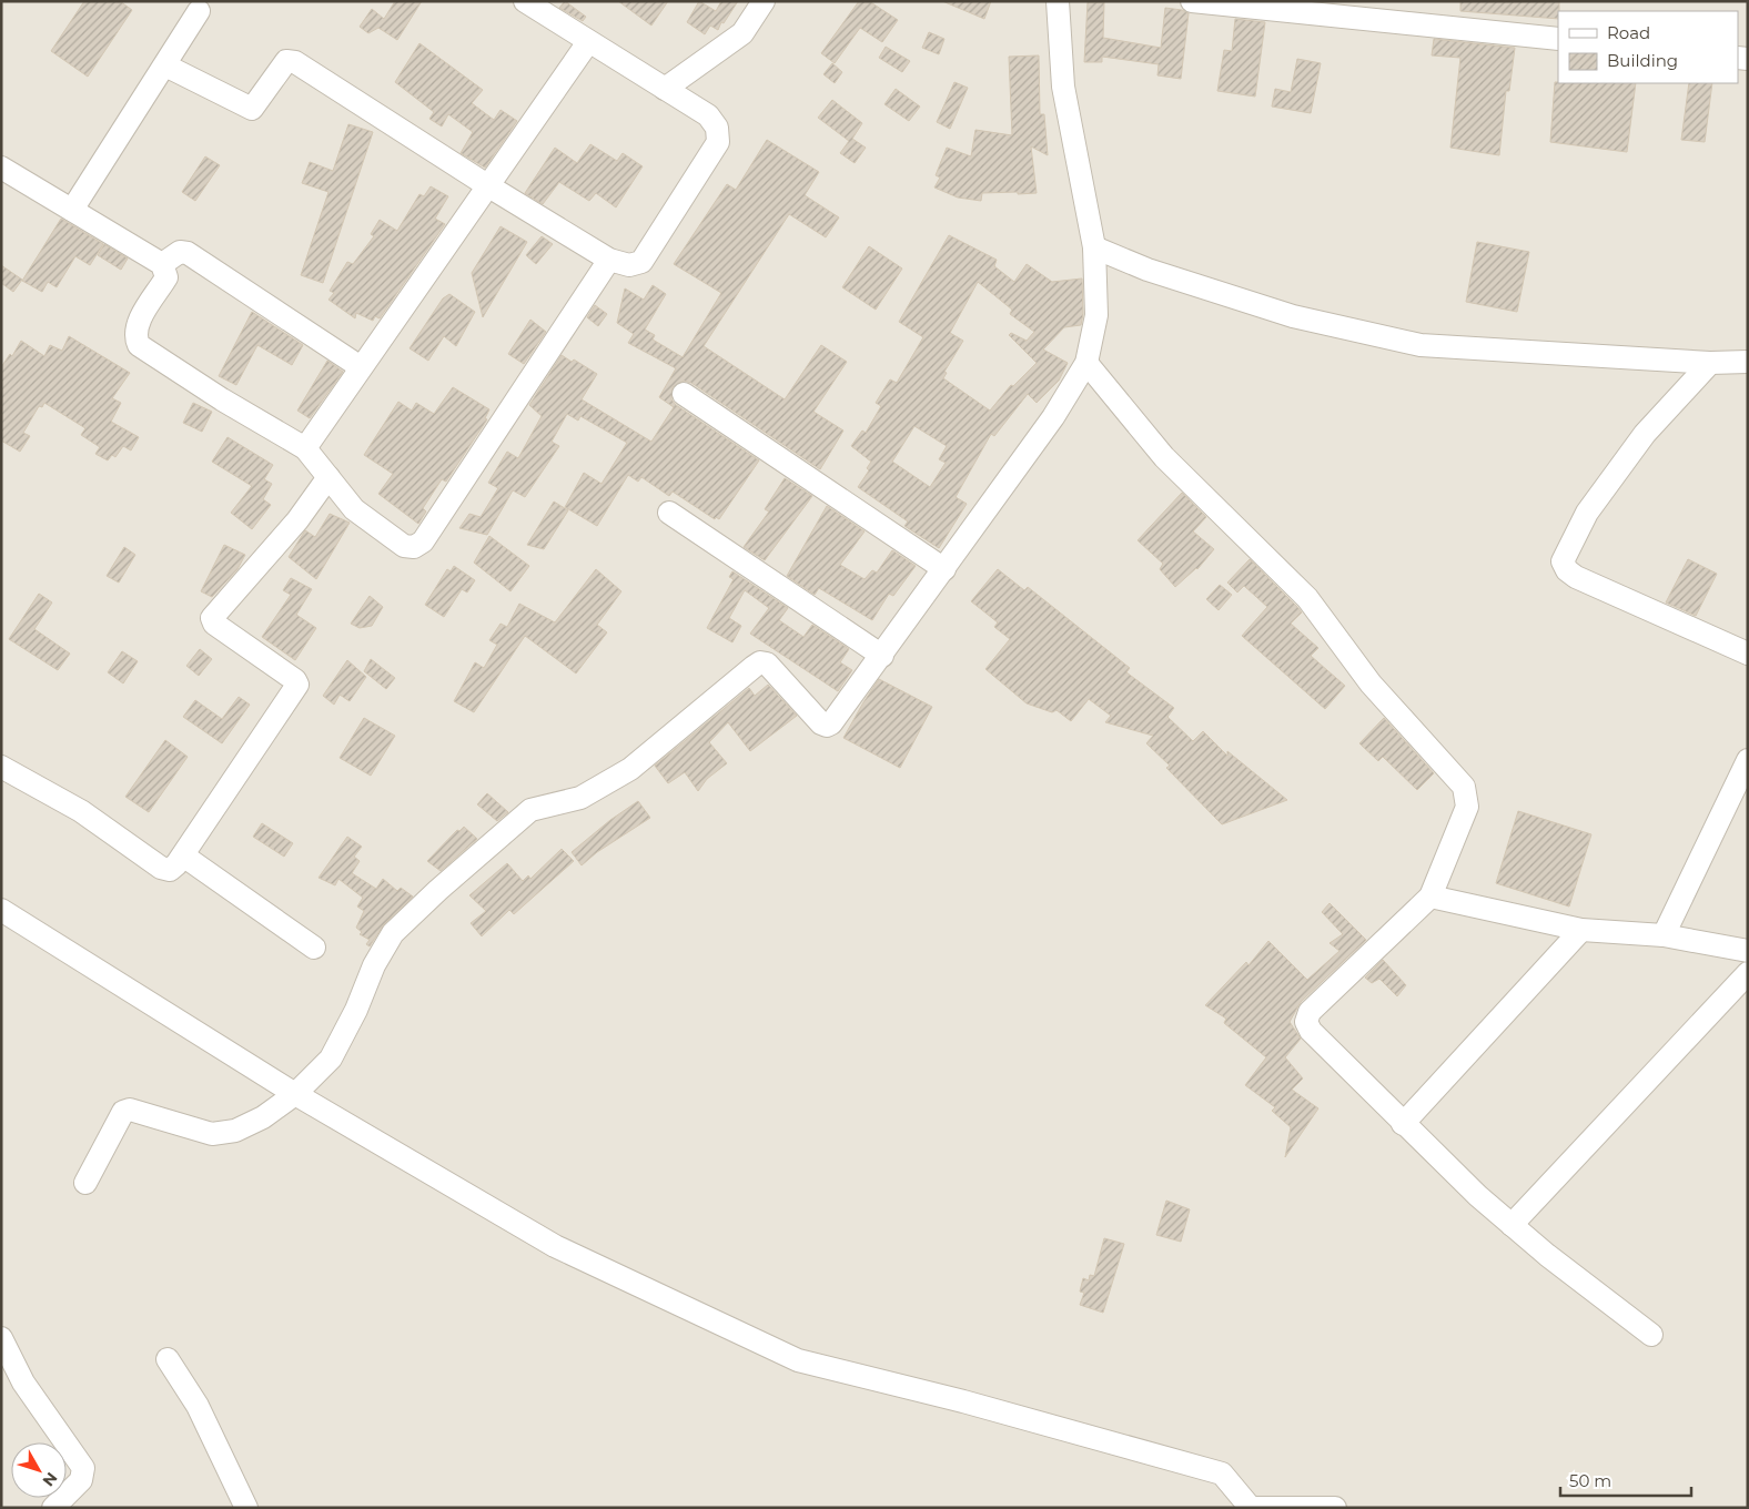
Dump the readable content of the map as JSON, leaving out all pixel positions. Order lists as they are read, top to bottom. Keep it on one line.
{"legend":["Road","Building"],"scale_bar":"50 m","north":"bottom right"}
